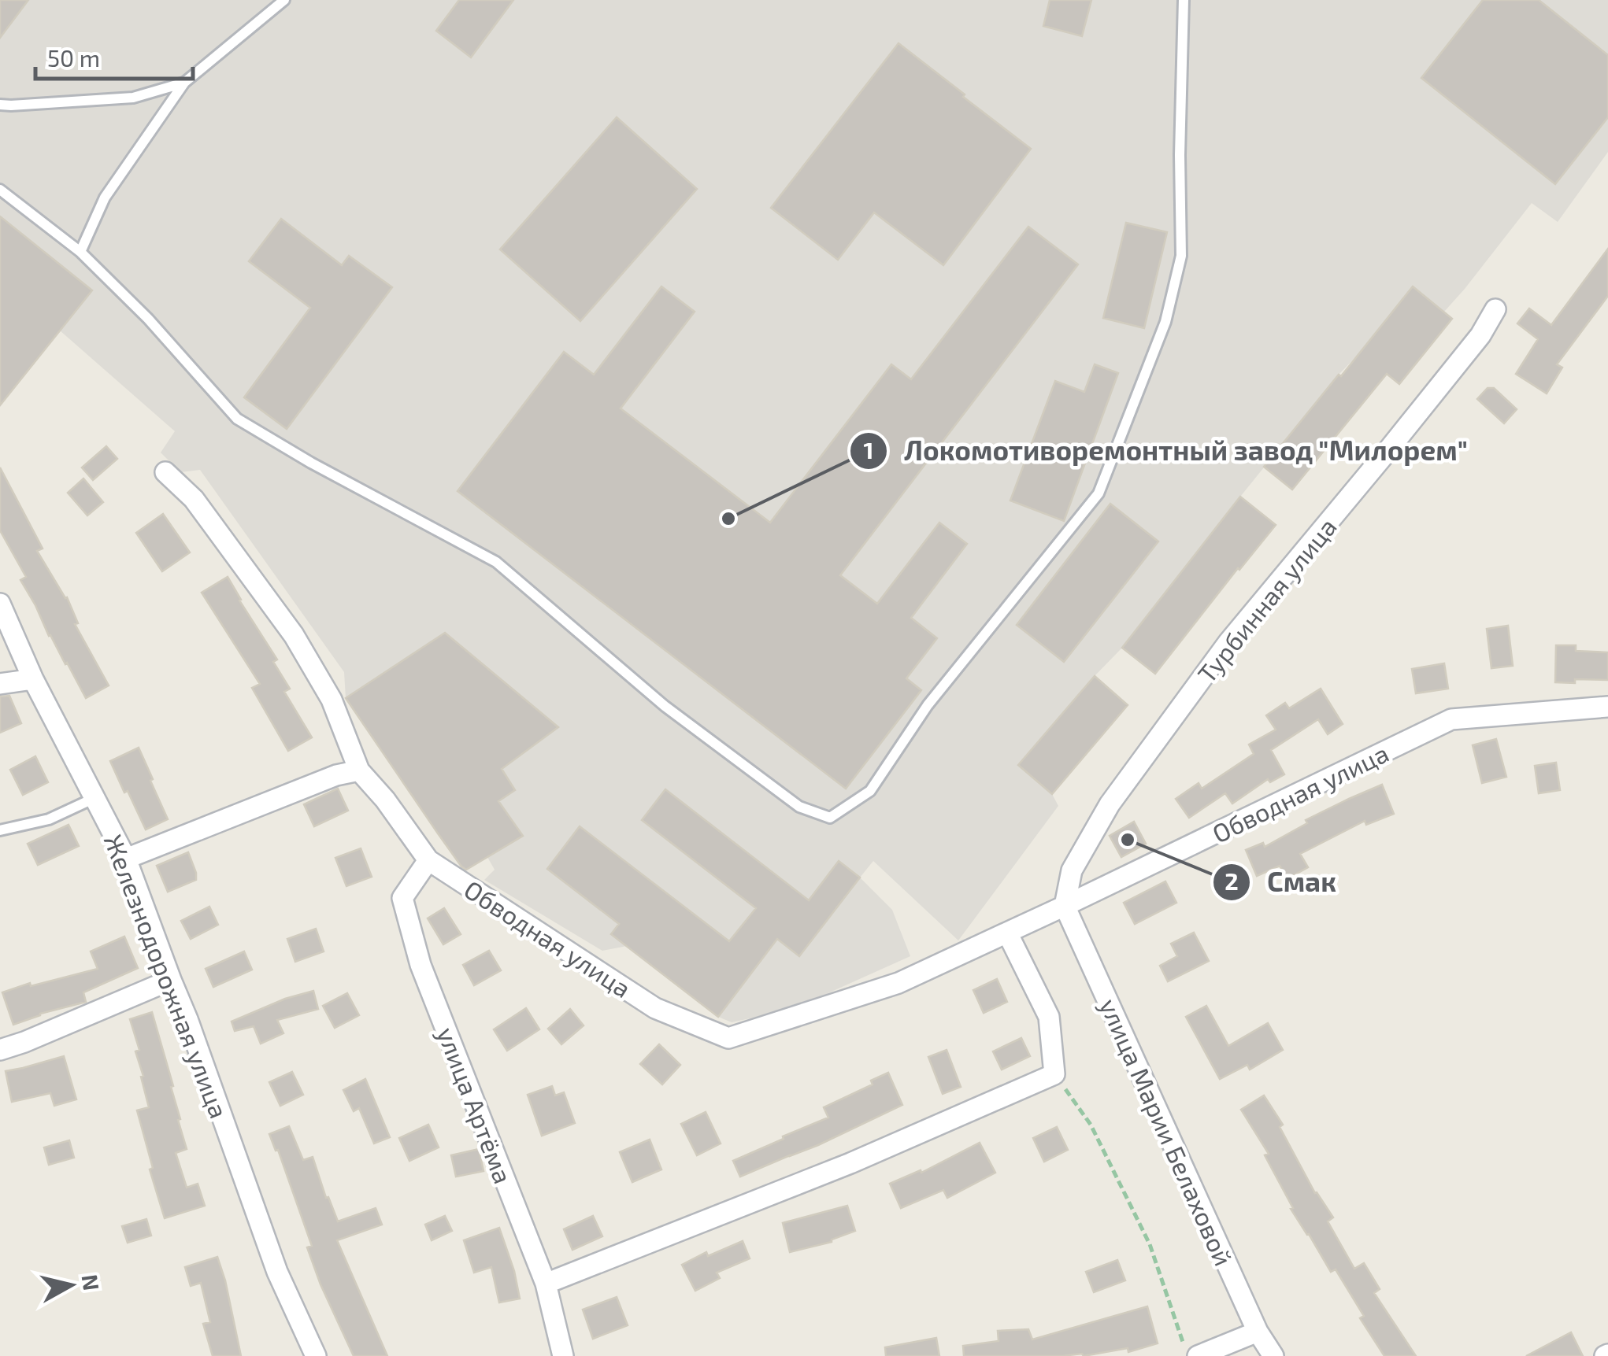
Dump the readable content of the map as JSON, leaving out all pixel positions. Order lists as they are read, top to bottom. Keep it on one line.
{"streets":{"street":["Турбинная улица","Обводная улица","Железнодорожная улица","улица Артёма","улица Марии Белаховой"]},"crossings":[["Турбинная улица","Обводная улица"],["Турбинная улица","улица Марии Белаховой"],["Обводная улица","улица Артёма"],["Обводная улица","улица Марии Белаховой"]],"places":["Локомотиворемонтный завод \"Милорем\"","Смак"],"scale_bar":"50 m","north":"right"}
